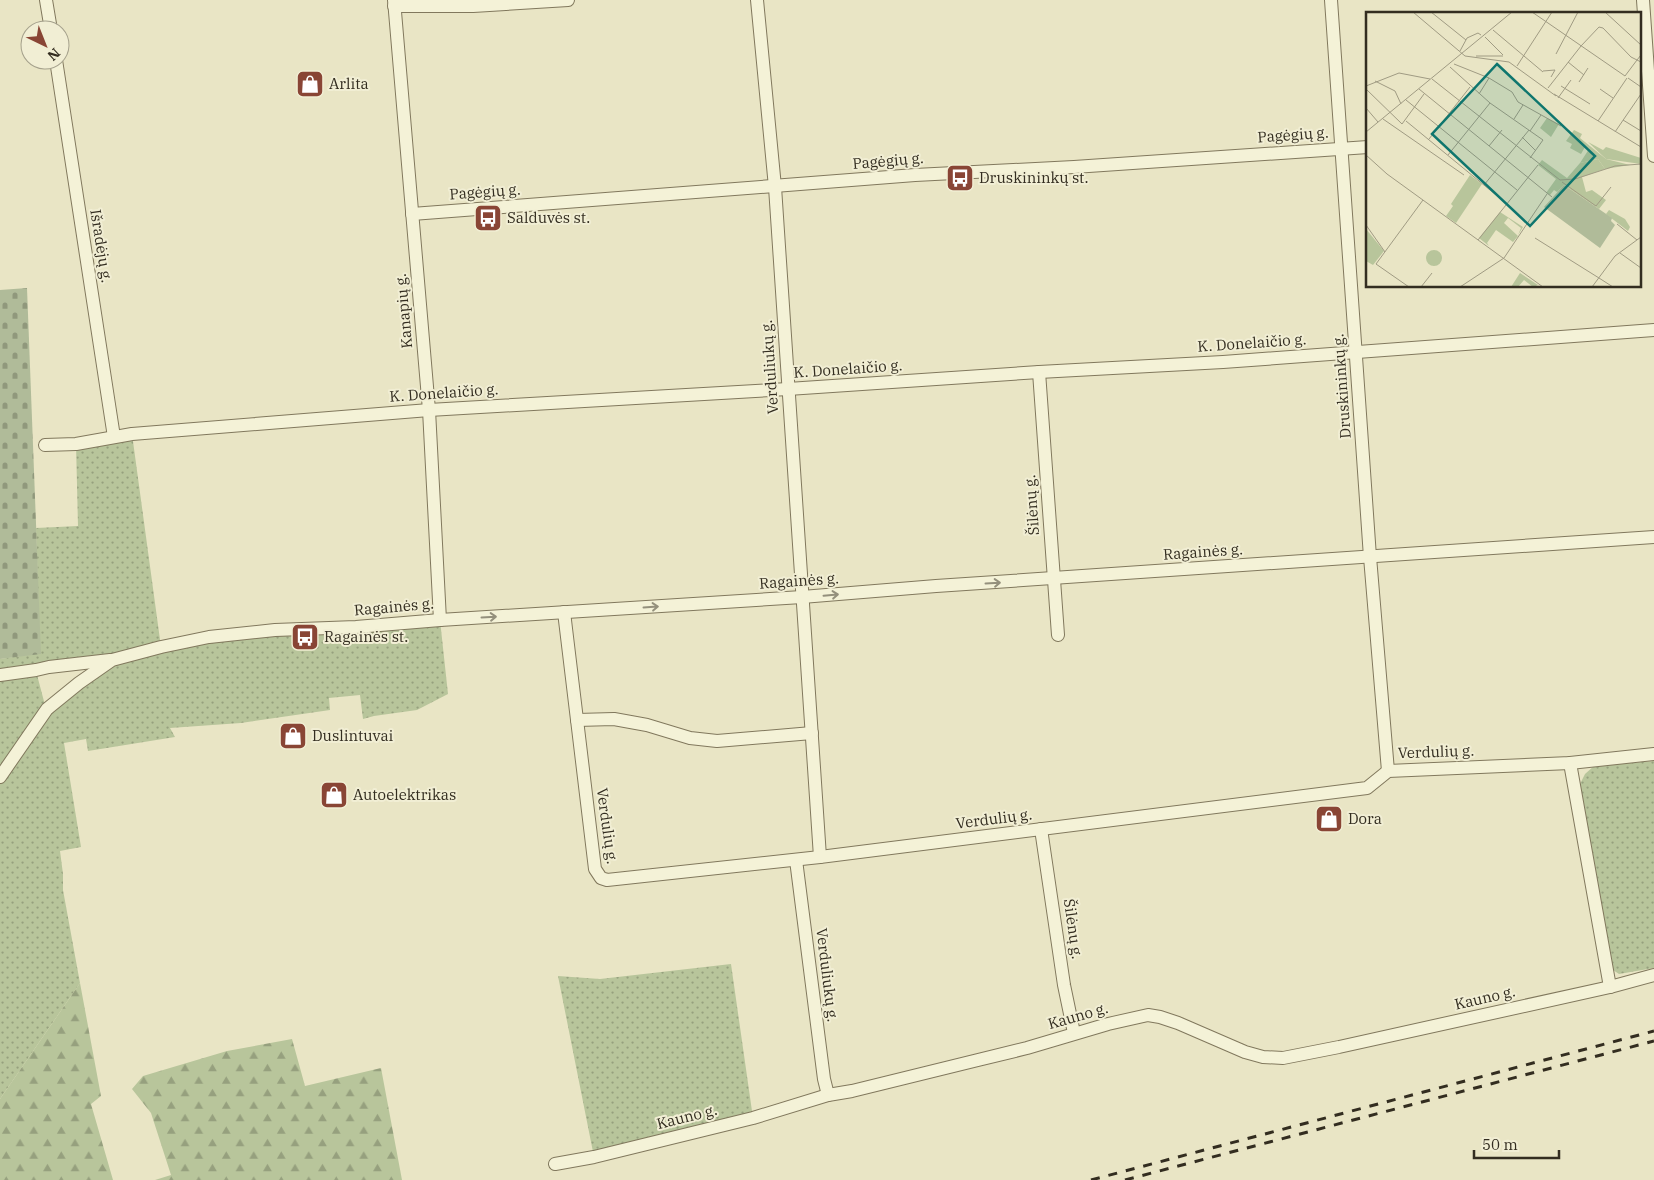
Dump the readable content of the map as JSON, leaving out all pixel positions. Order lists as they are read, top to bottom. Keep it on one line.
{"streets":{"street":["Pagėgių g.","Išradėjų g.","Kanapių g.","K. Donelaičio g.","Verduliukų g.","Druskininkų g.","Šilėnų g.","Ragainės g.","Verdulių g.","Kauno g."]},"crossings":[["Pagėgių g.","Kanapių g."],["Pagėgių g.","Verduliukų g."],["Pagėgių g.","Druskininkų g."],["Išradėjų g.","K. Donelaičio g."],["Kanapių g.","K. Donelaičio g."],["Kanapių g.","Ragainės g."],["K. Donelaičio g.","Verduliukų g."],["K. Donelaičio g.","Druskininkų g."],["K. Donelaičio g.","Šilėnų g."],["Verduliukų g.","Ragainės g."],["Verduliukų g.","Verdulių g."],["Verduliukų g.","Kauno g."],["Druskininkų g.","Ragainės g."],["Druskininkų g.","Verdulių g."],["Šilėnų g.","Ragainės g."],["Šilėnų g.","Verdulių g."],["Šilėnų g.","Kauno g."],["Ragainės g.","Verdulių g."]],"one_way":["Ragainės g."],"places":{"shop":["Arlita","Duslintuvai","Autoelektrikas","Dora"],"bus stop":["Druskininkų st.","Salduvės st.","Ragainės st."]},"scale_bar":"50 m","north":"bottom right"}
